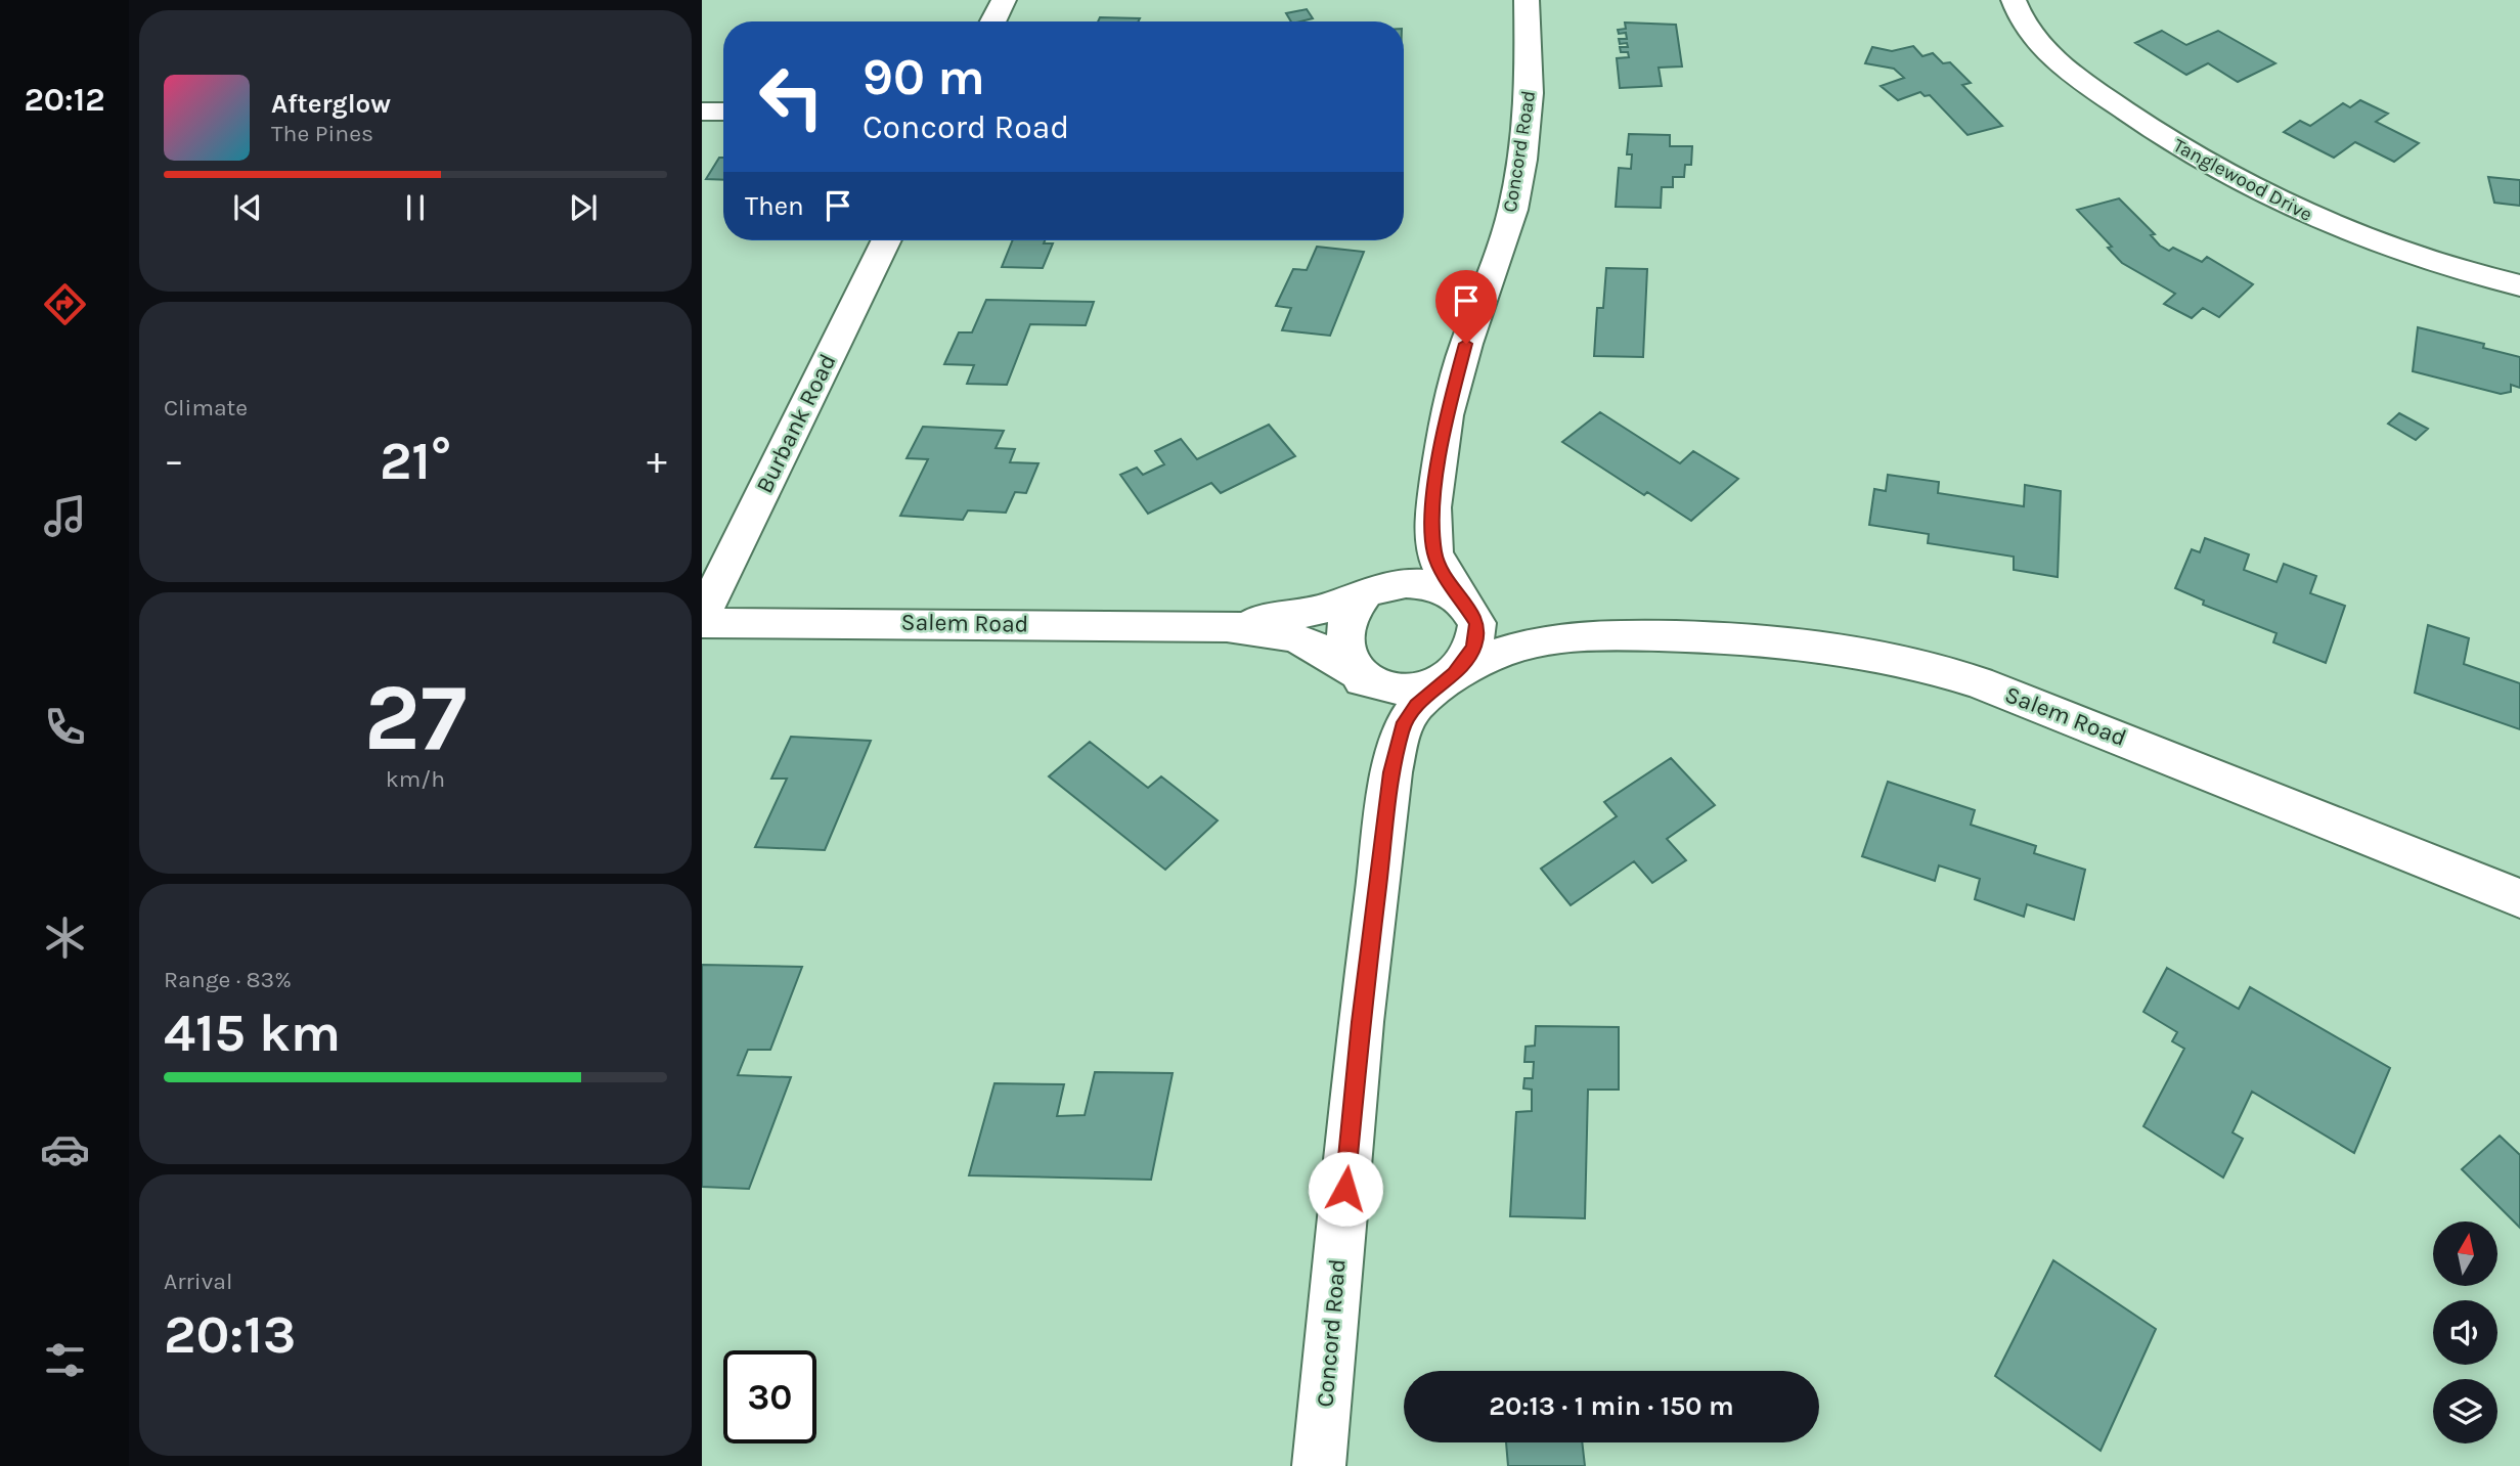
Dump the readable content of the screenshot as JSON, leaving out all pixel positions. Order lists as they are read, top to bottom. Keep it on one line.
{"streets":{"street":["Concord Road","Tanglewood Drive","Burbank Road","Salem Road"]},"crossings":[["Concord Road","Salem Road"]],"north":"top","page":{"tabs":"20:12","turn":["90 m","Concord Road"],"song":["Afterglow","The Pines"],"then":"Then","tile":["Climate",["27","km/h"],["Range · 83%","415 km"],["Arrival","20:13"]],"heat":["−","21°","+"],"limit":"30","trip":"20:13 · 1 min · 150 m"}}
